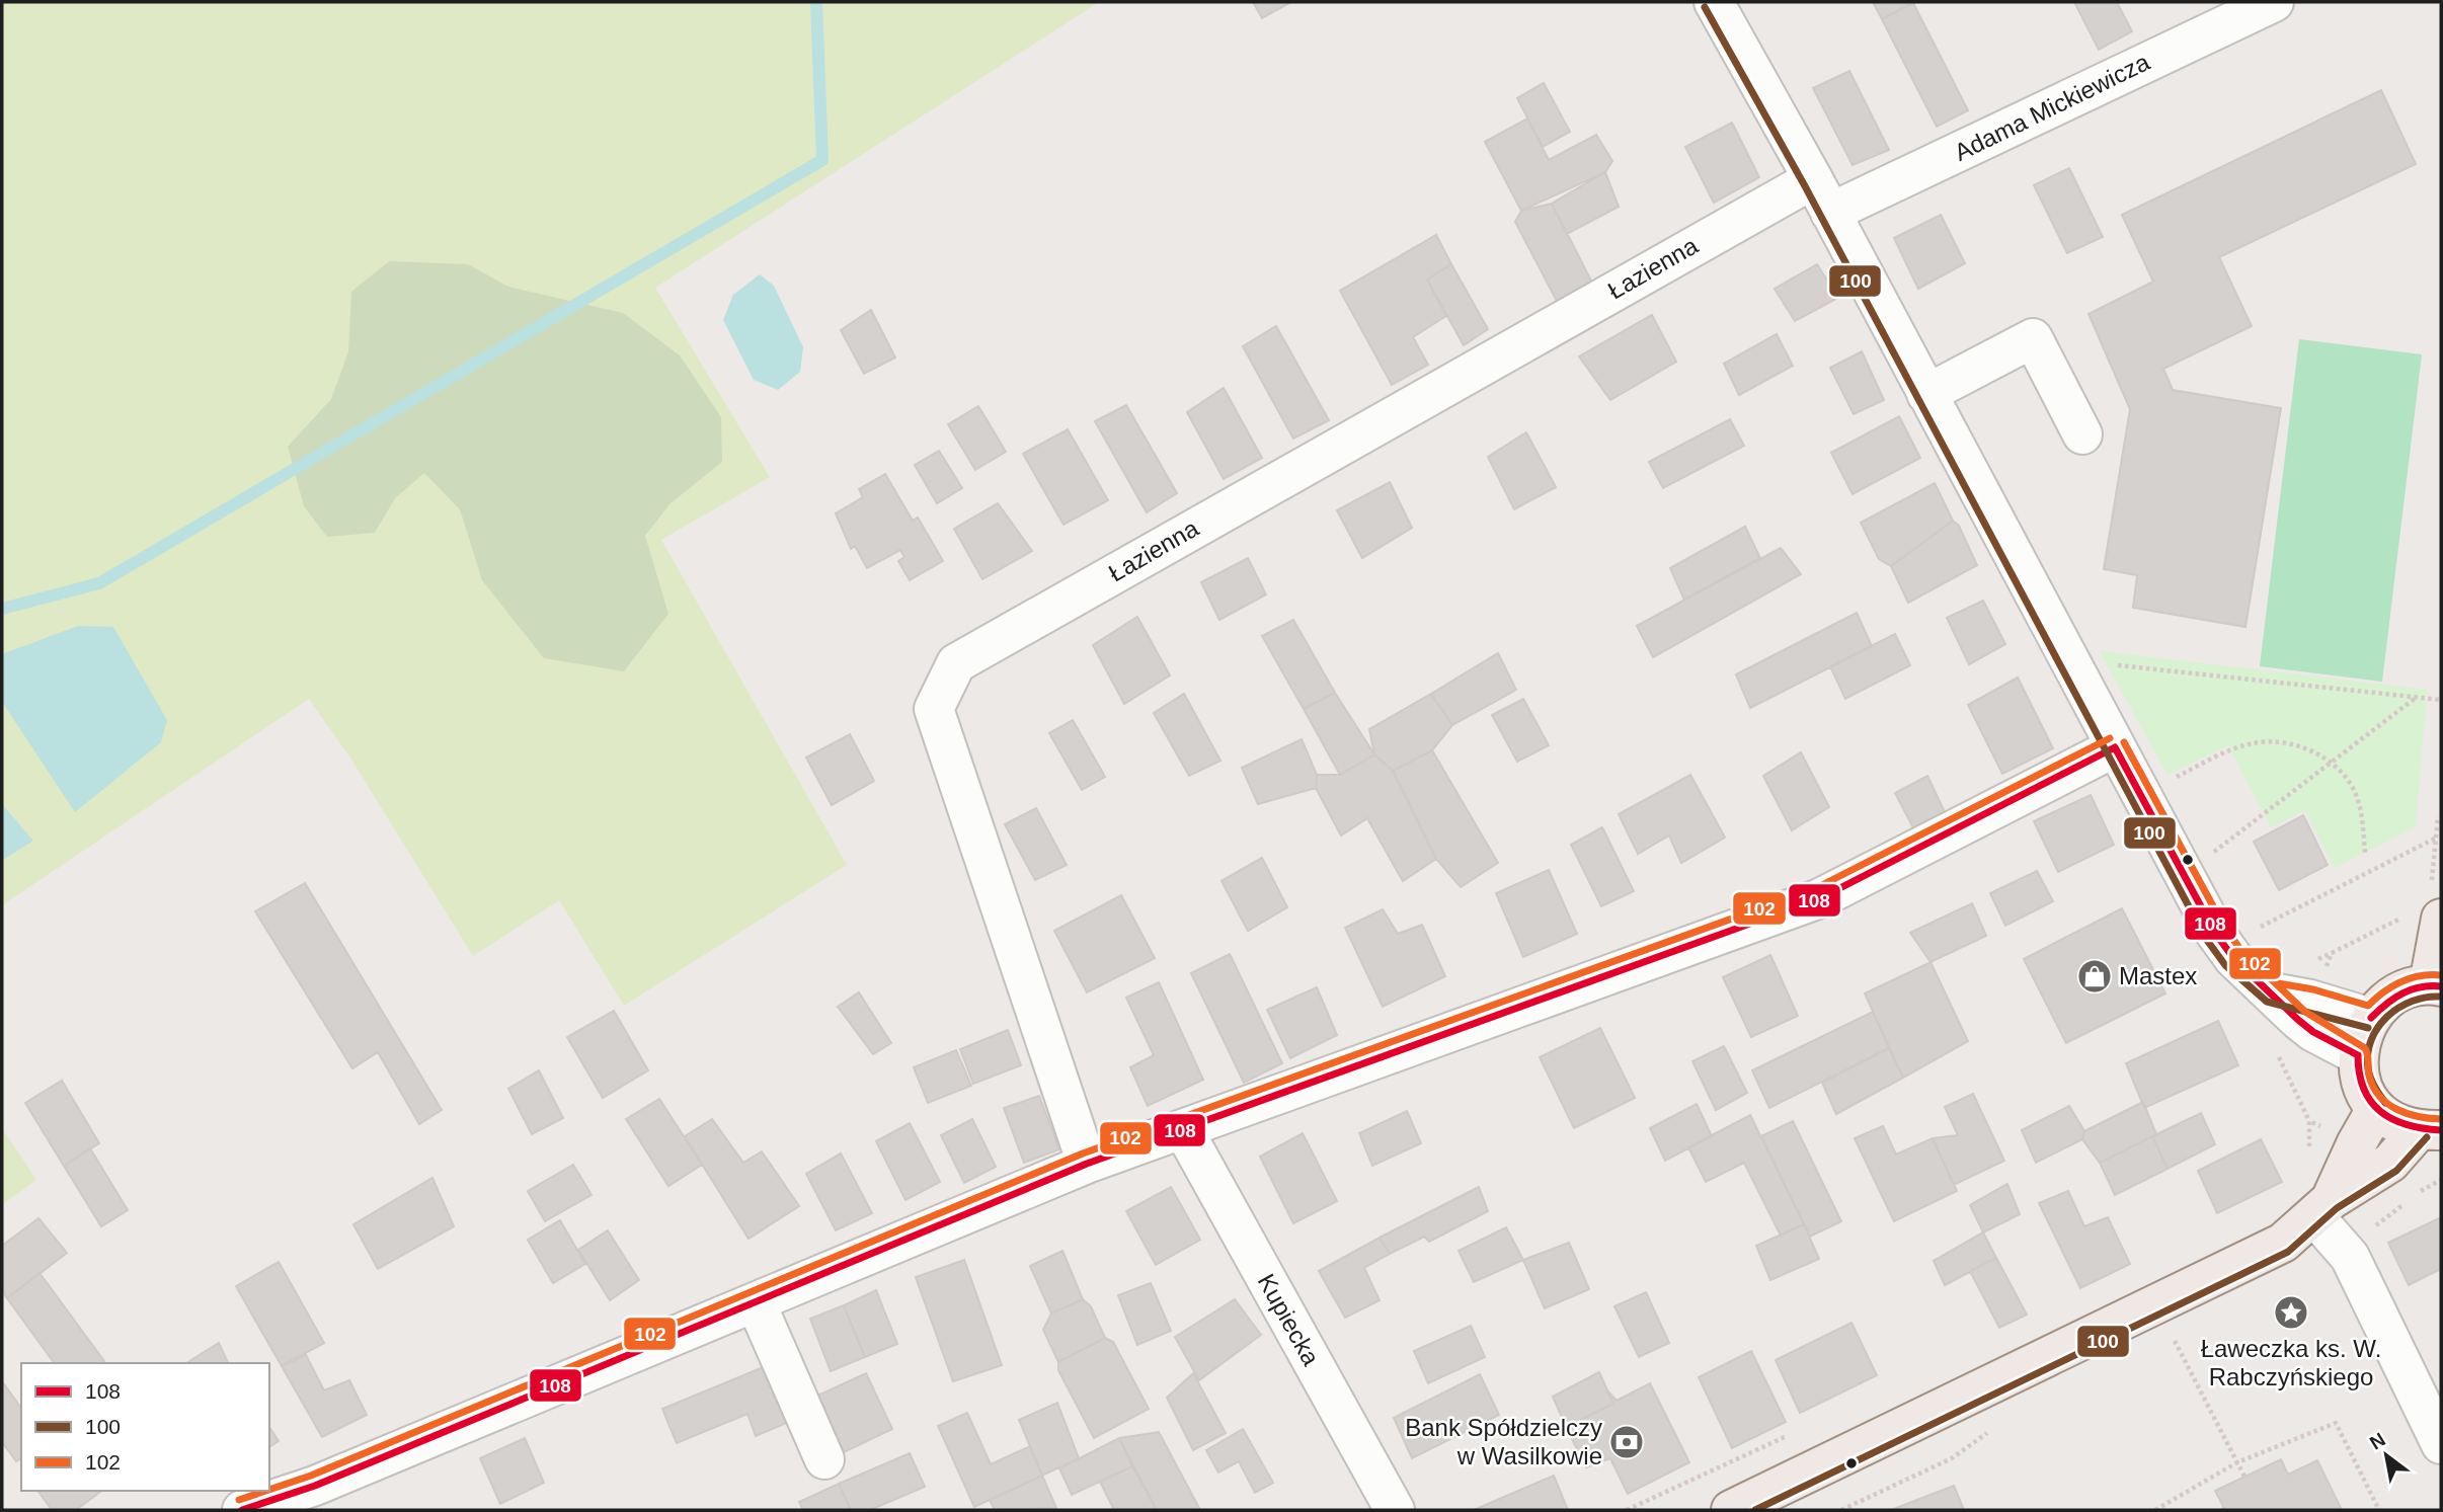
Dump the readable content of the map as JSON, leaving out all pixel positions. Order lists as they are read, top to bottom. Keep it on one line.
{"streets":{"street":["Adama Mickiewicza","Łazienna","Kupiecka"]},"crossings":[["Adama Mickiewicza","Łazienna"]],"places":{"shop":["Mastex"],"place":["Ławeczka ks. W. Rabczyńskiego"],"bank":["Bank Spółdzielczy w Wasilkowie"]},"lines":["transit line 100","transit line 102","transit line 108"],"legend":["108","100","102"],"north":"top left"}
